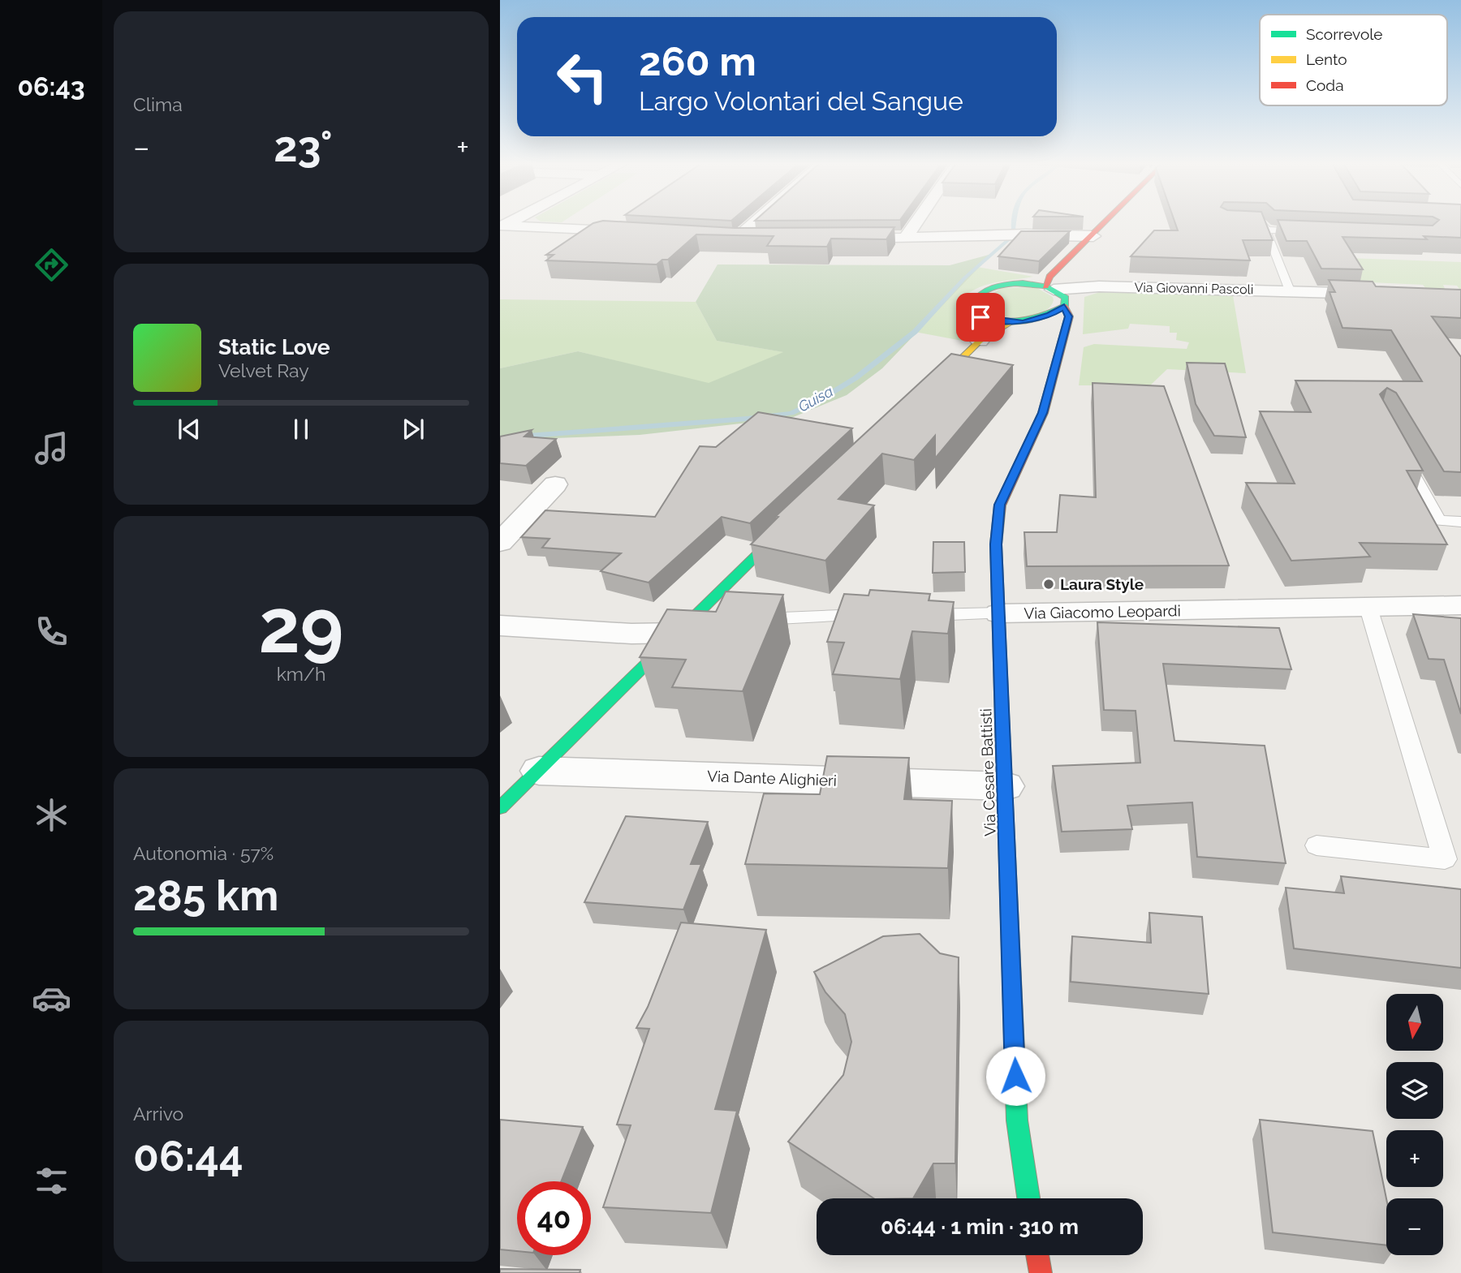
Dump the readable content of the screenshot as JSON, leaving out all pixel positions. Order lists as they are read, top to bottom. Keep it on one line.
{"streets":{"street":["Via Giovanni Pascoli","Via Giacomo Leopardi","Via Cesare Battisti","Via Dante Alighieri"]},"crossings":[["Via Giovanni Pascoli","Via Cesare Battisti"],["Via Giacomo Leopardi","Via Cesare Battisti"],["Via Cesare Battisti","Via Dante Alighieri"]],"water":["Guisa"],"places":["Laura Style"],"legend":["Scorrevole","Lento","Coda"],"north":"bottom","page":{"tabs":"06:43","tile":["Clima",["29","km/h"],["Autonomia · 57%","285 km"],["Arrivo","06:44"]],"turn":["260 m","Largo Volontari del Sangue"],"heat":["−","23°","+"],"song":["Static Love","Velvet Ray"],"map_buttons":["+","−"],"limit":"40","trip":"06:44 · 1 min · 310 m"}}
